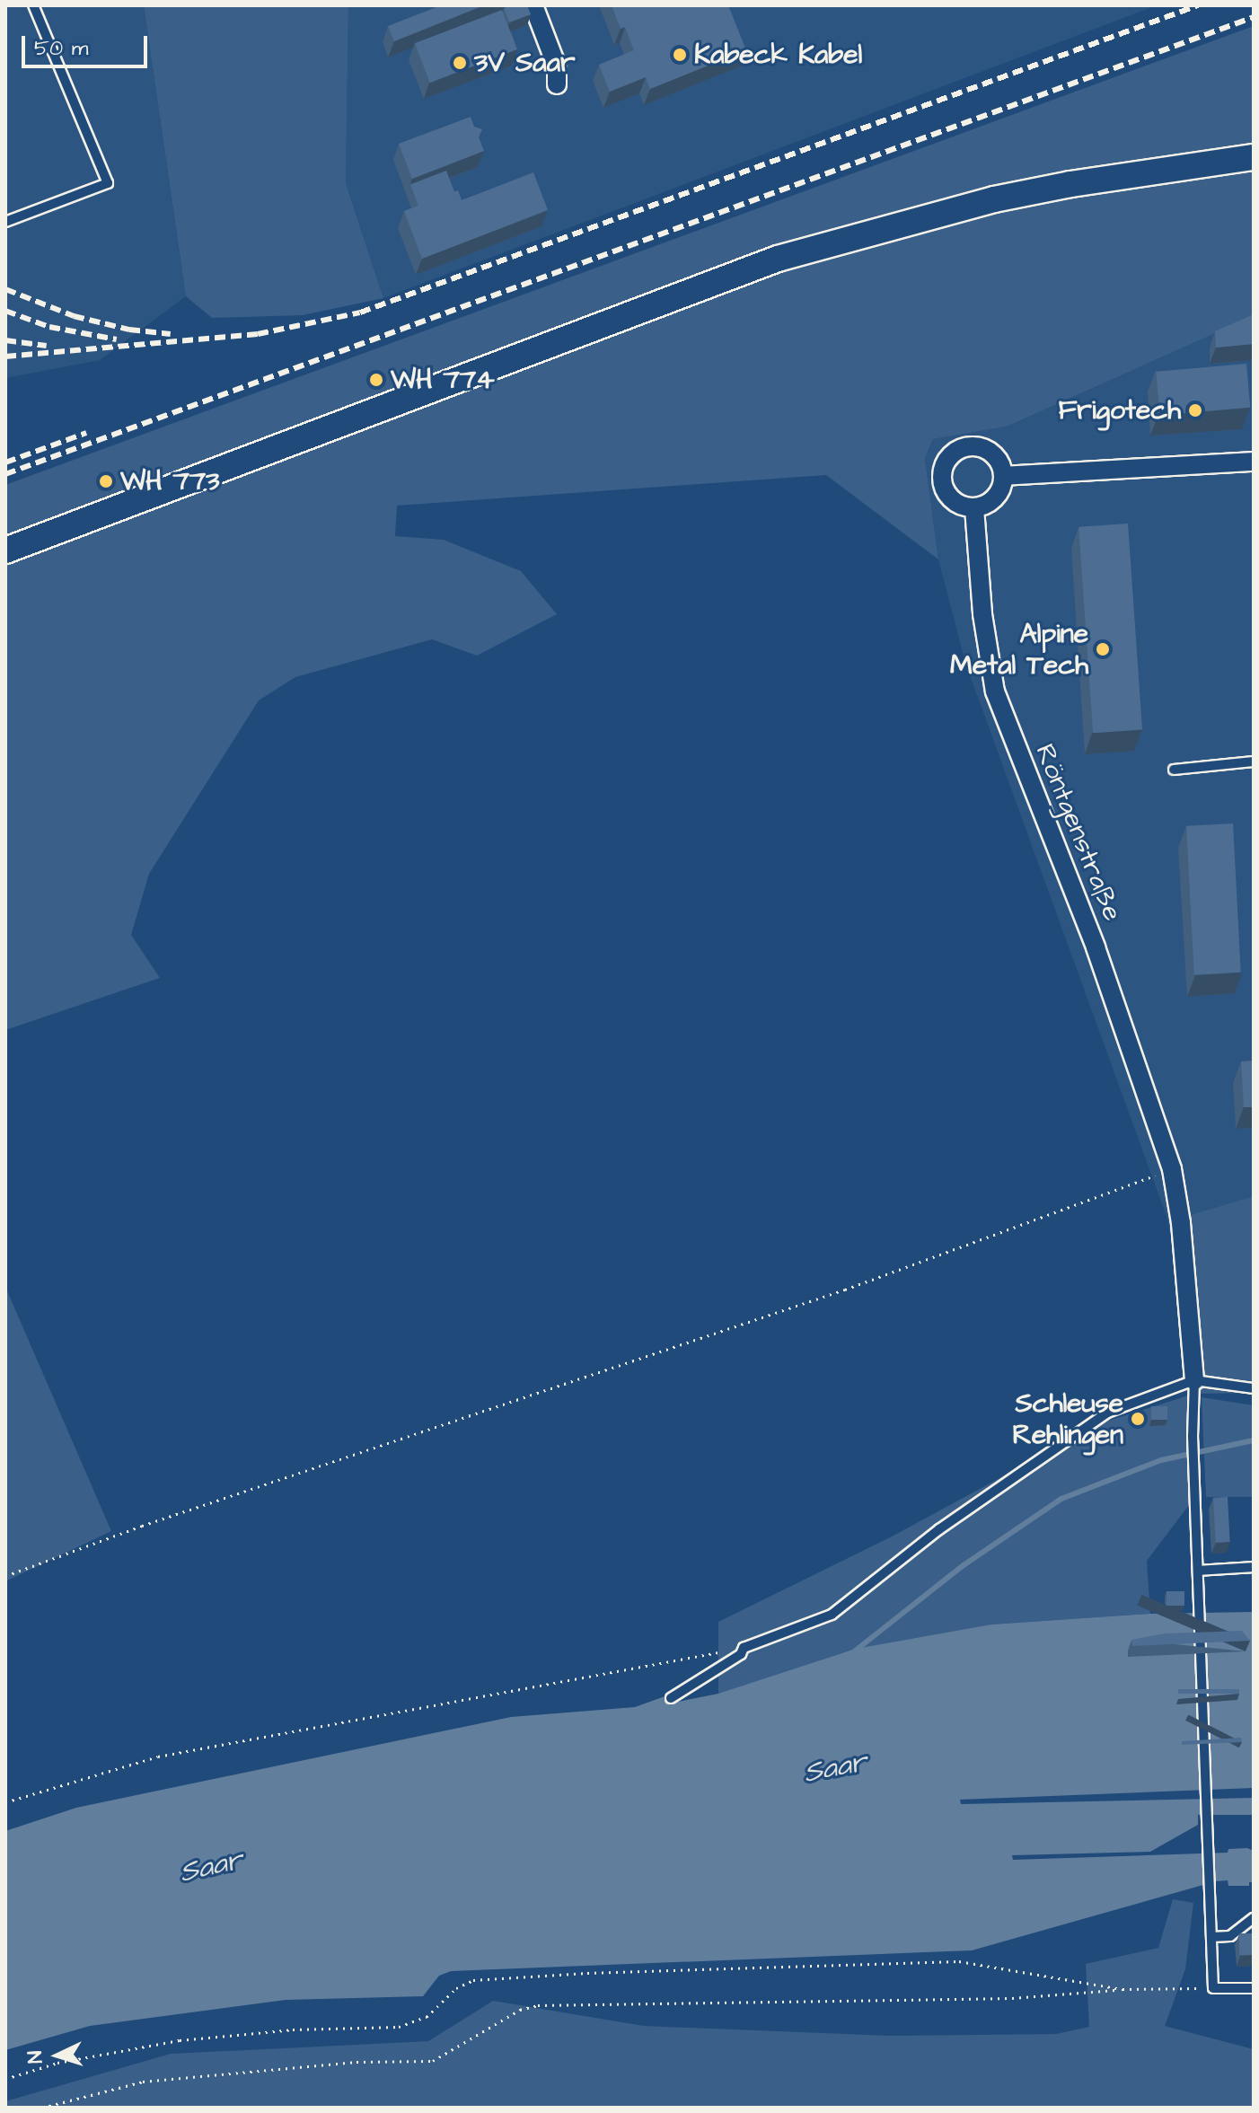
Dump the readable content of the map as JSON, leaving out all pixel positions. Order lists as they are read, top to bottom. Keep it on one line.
{"streets":{"street":["Röntgenstraße"]},"water":["Saar"],"places":["Kabeck Kabel","3V Saar","WH 774","Frigotech","WH 773","Alpine Metal Tech","Schleuse Rehlingen"],"scale_bar":"50 m","north":"left"}
